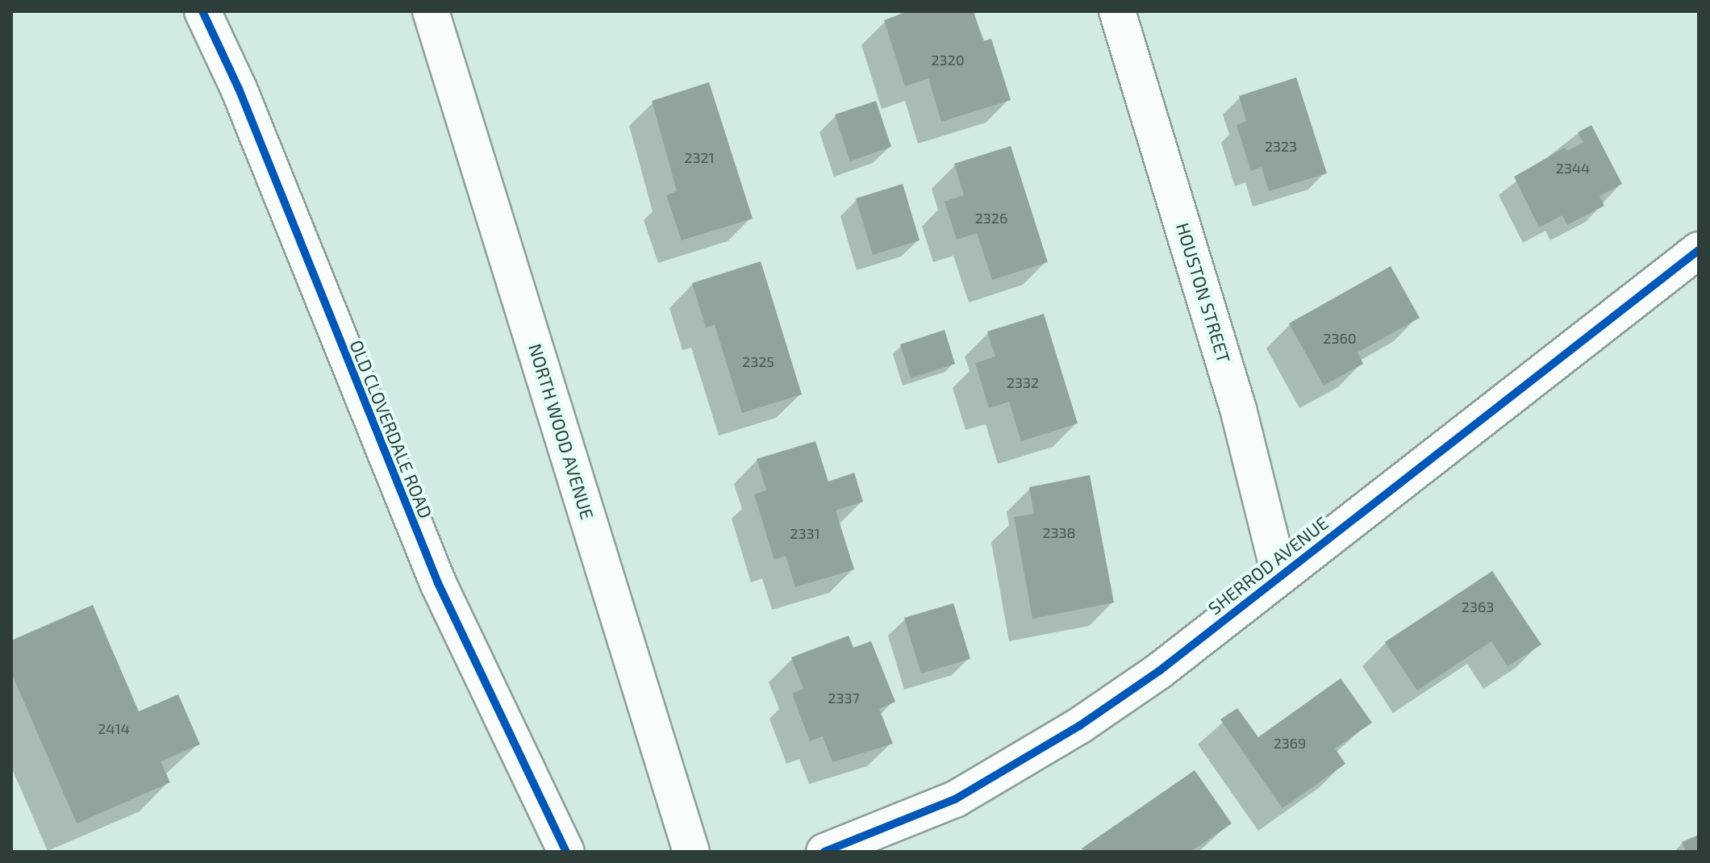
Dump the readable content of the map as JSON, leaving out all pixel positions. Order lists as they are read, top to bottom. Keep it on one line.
{"streets":{"street":["HOUSTON STREET","OLD CLOVERDALE ROAD","NORTH WOOD AVENUE","SHERROD AVENUE"]},"crossings":[["HOUSTON STREET","SHERROD AVENUE"]],"house_numbers":["2320","2323","2321","2344","2326","2360","2325","2332","2338","2331","2363","2337","2414","2369"]}
